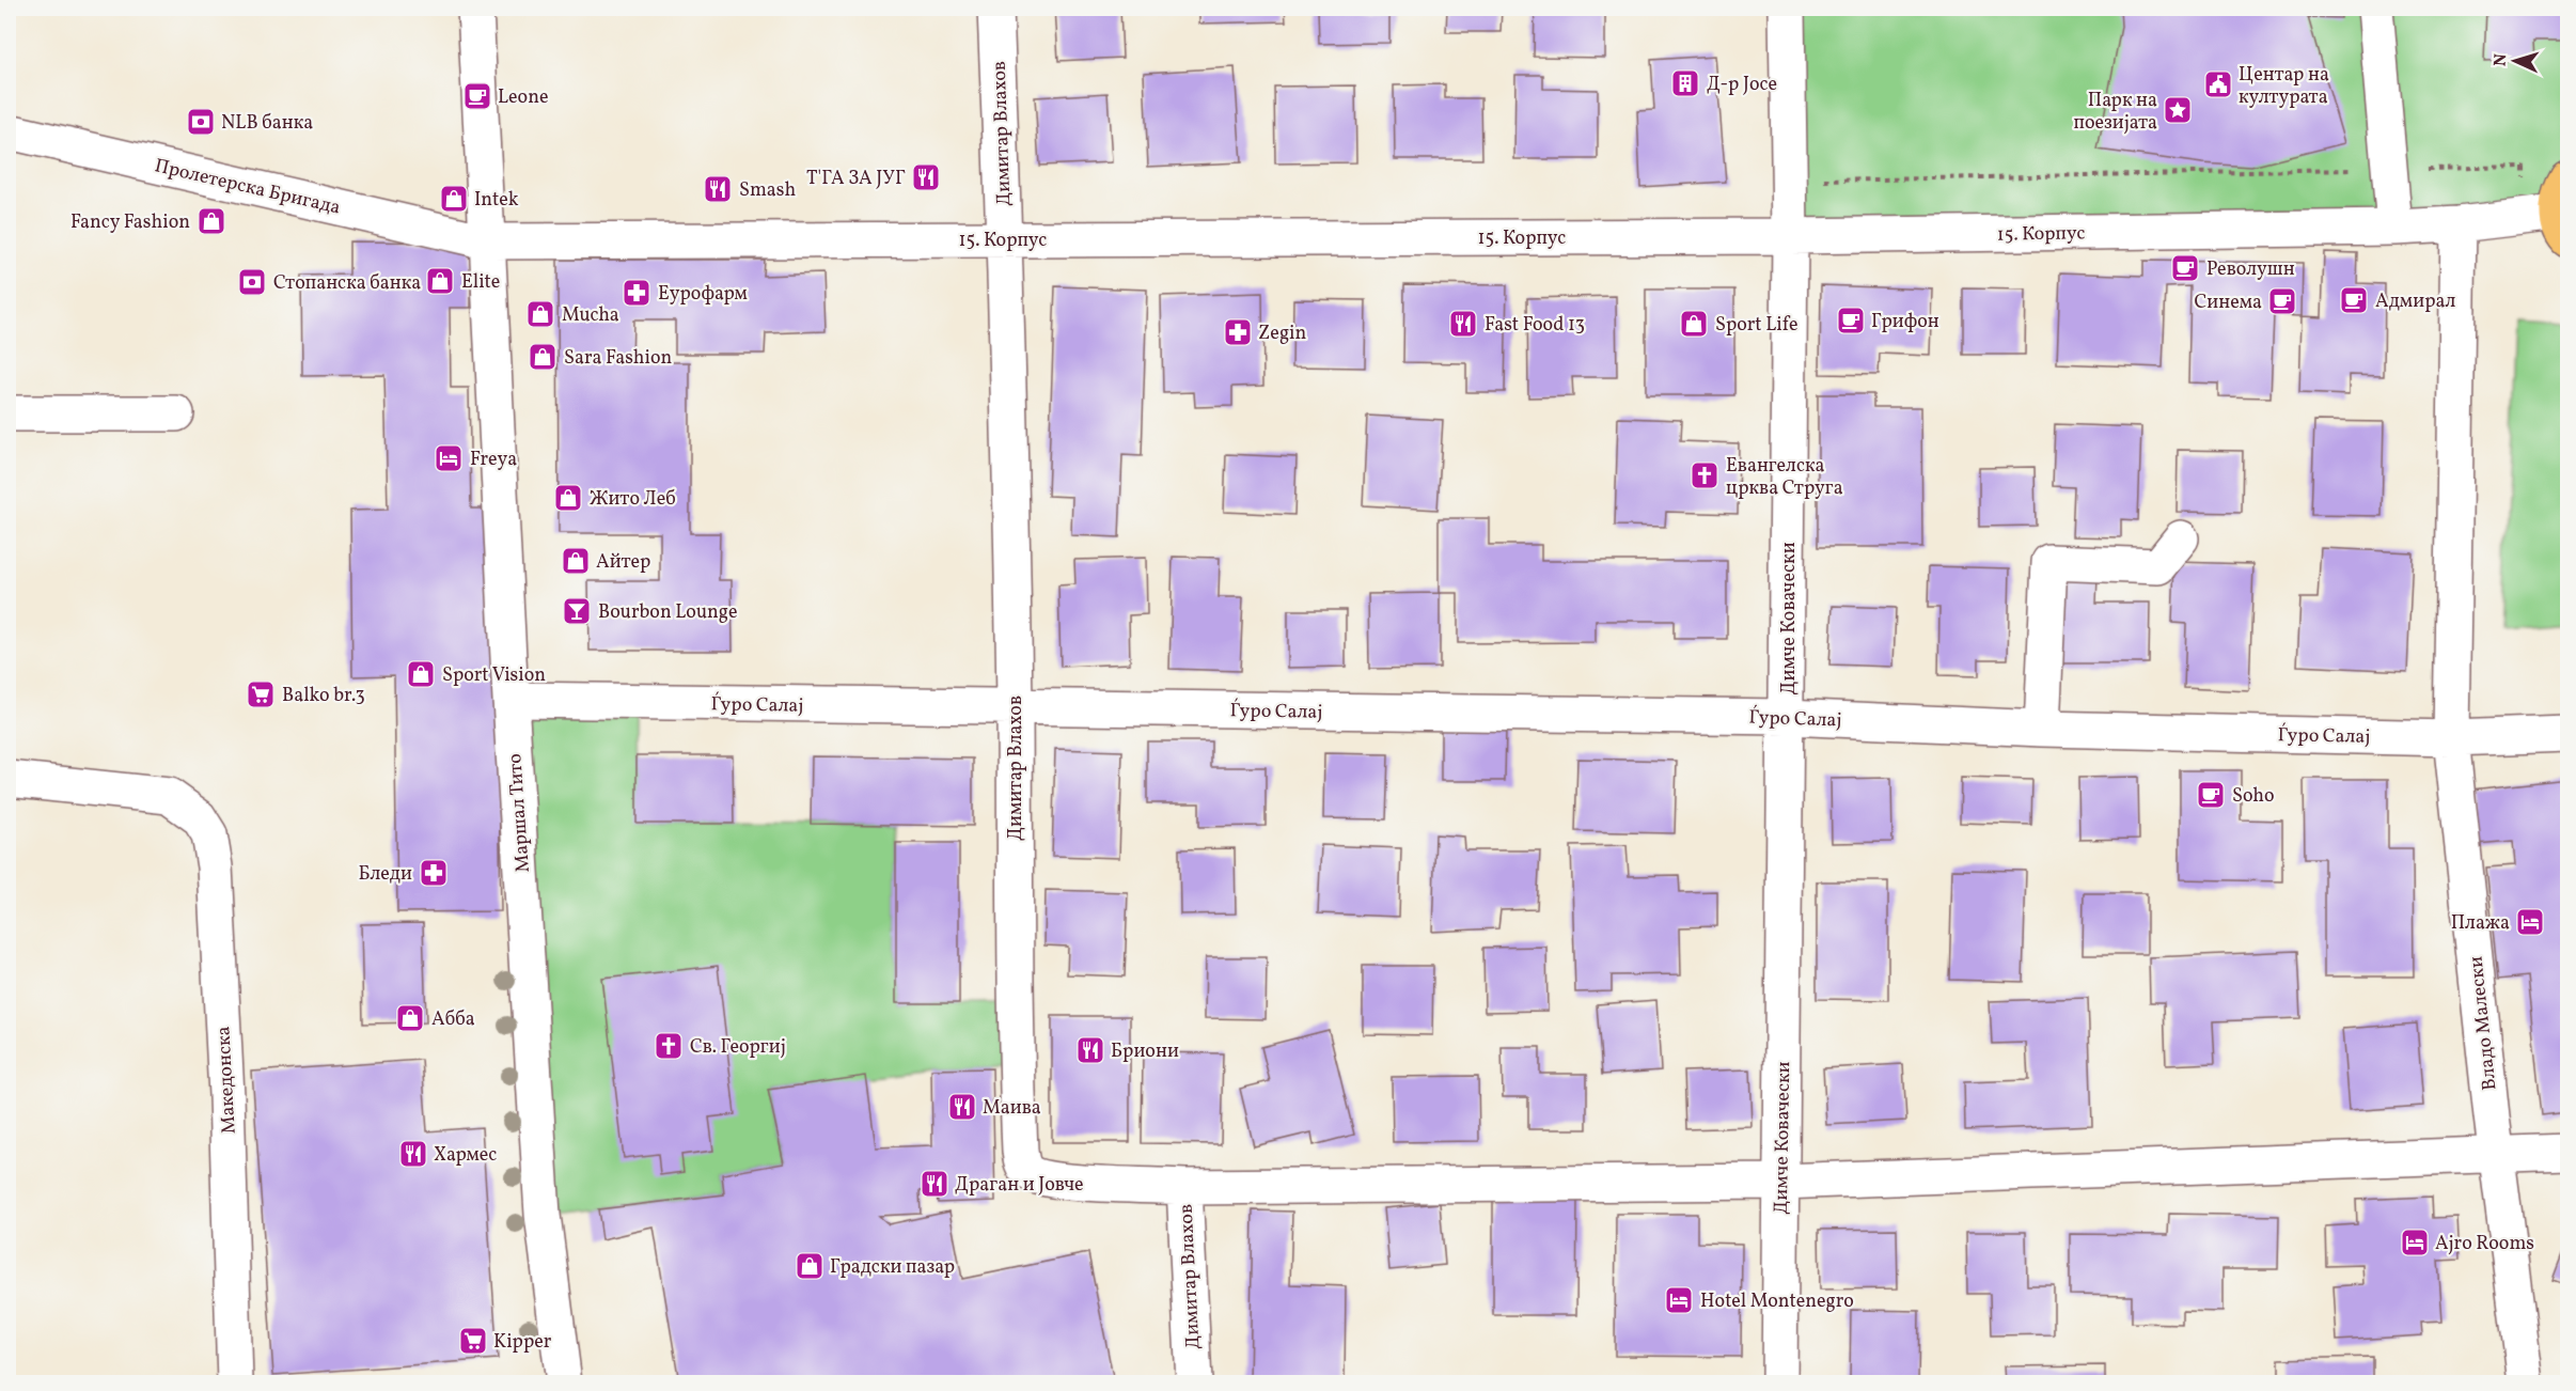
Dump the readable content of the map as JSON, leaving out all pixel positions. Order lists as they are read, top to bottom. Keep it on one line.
{"streets":{"street":["Димитар Влахов","Пролетерска Бригада","15. Корпус","Димче Ковачески","Ѓуро Салај","Маршал Тито","Владо Малески","Македонска"]},"crossings":[["Димитар Влахов","15. Корпус"],["Димитар Влахов","Ѓуро Салај"],["Пролетерска Бригада","15. Корпус"],["Пролетерска Бригада","Маршал Тито"],["15. Корпус","Димче Ковачески"],["15. Корпус","Маршал Тито"],["15. Корпус","Владо Малески"],["Димче Ковачески","Ѓуро Салај"],["Ѓуро Салај","Маршал Тито"],["Ѓуро Салај","Владо Малески"]],"places":{"building":["Д-р Јосе"],"public building":["Центар на културата"],"cafe":["Leone","Револушн","Адмирал","Синема","Грифон","Soho"],"place":["Парк на поезијата"],"bank":["NLB банка","Стопанска банка"],"restaurant":["Т'ГА ЗА ЈУГ","Smash","Fast Food 13","Бриони","Маива","Хармес","Драган и Јовче"],"shop":["Intek","Fancy Fashion","Elite","Mucha","Sport Life","Sara Fashion","Жито Леб","Айтер","Sport Vision","Абба","Градски пазар"],"pharmacy":["Еурофарм","Zegin","Бледи"],"hotel":["Freya","Плажа","Ajro Rooms","Hotel Montenegro"],"church":["Евангелска црква Струга","Св. Георгиј"],"bar":["Bourbon Lounge"],"supermarket":["Balko br.3","Kipper"]},"north":"left"}
